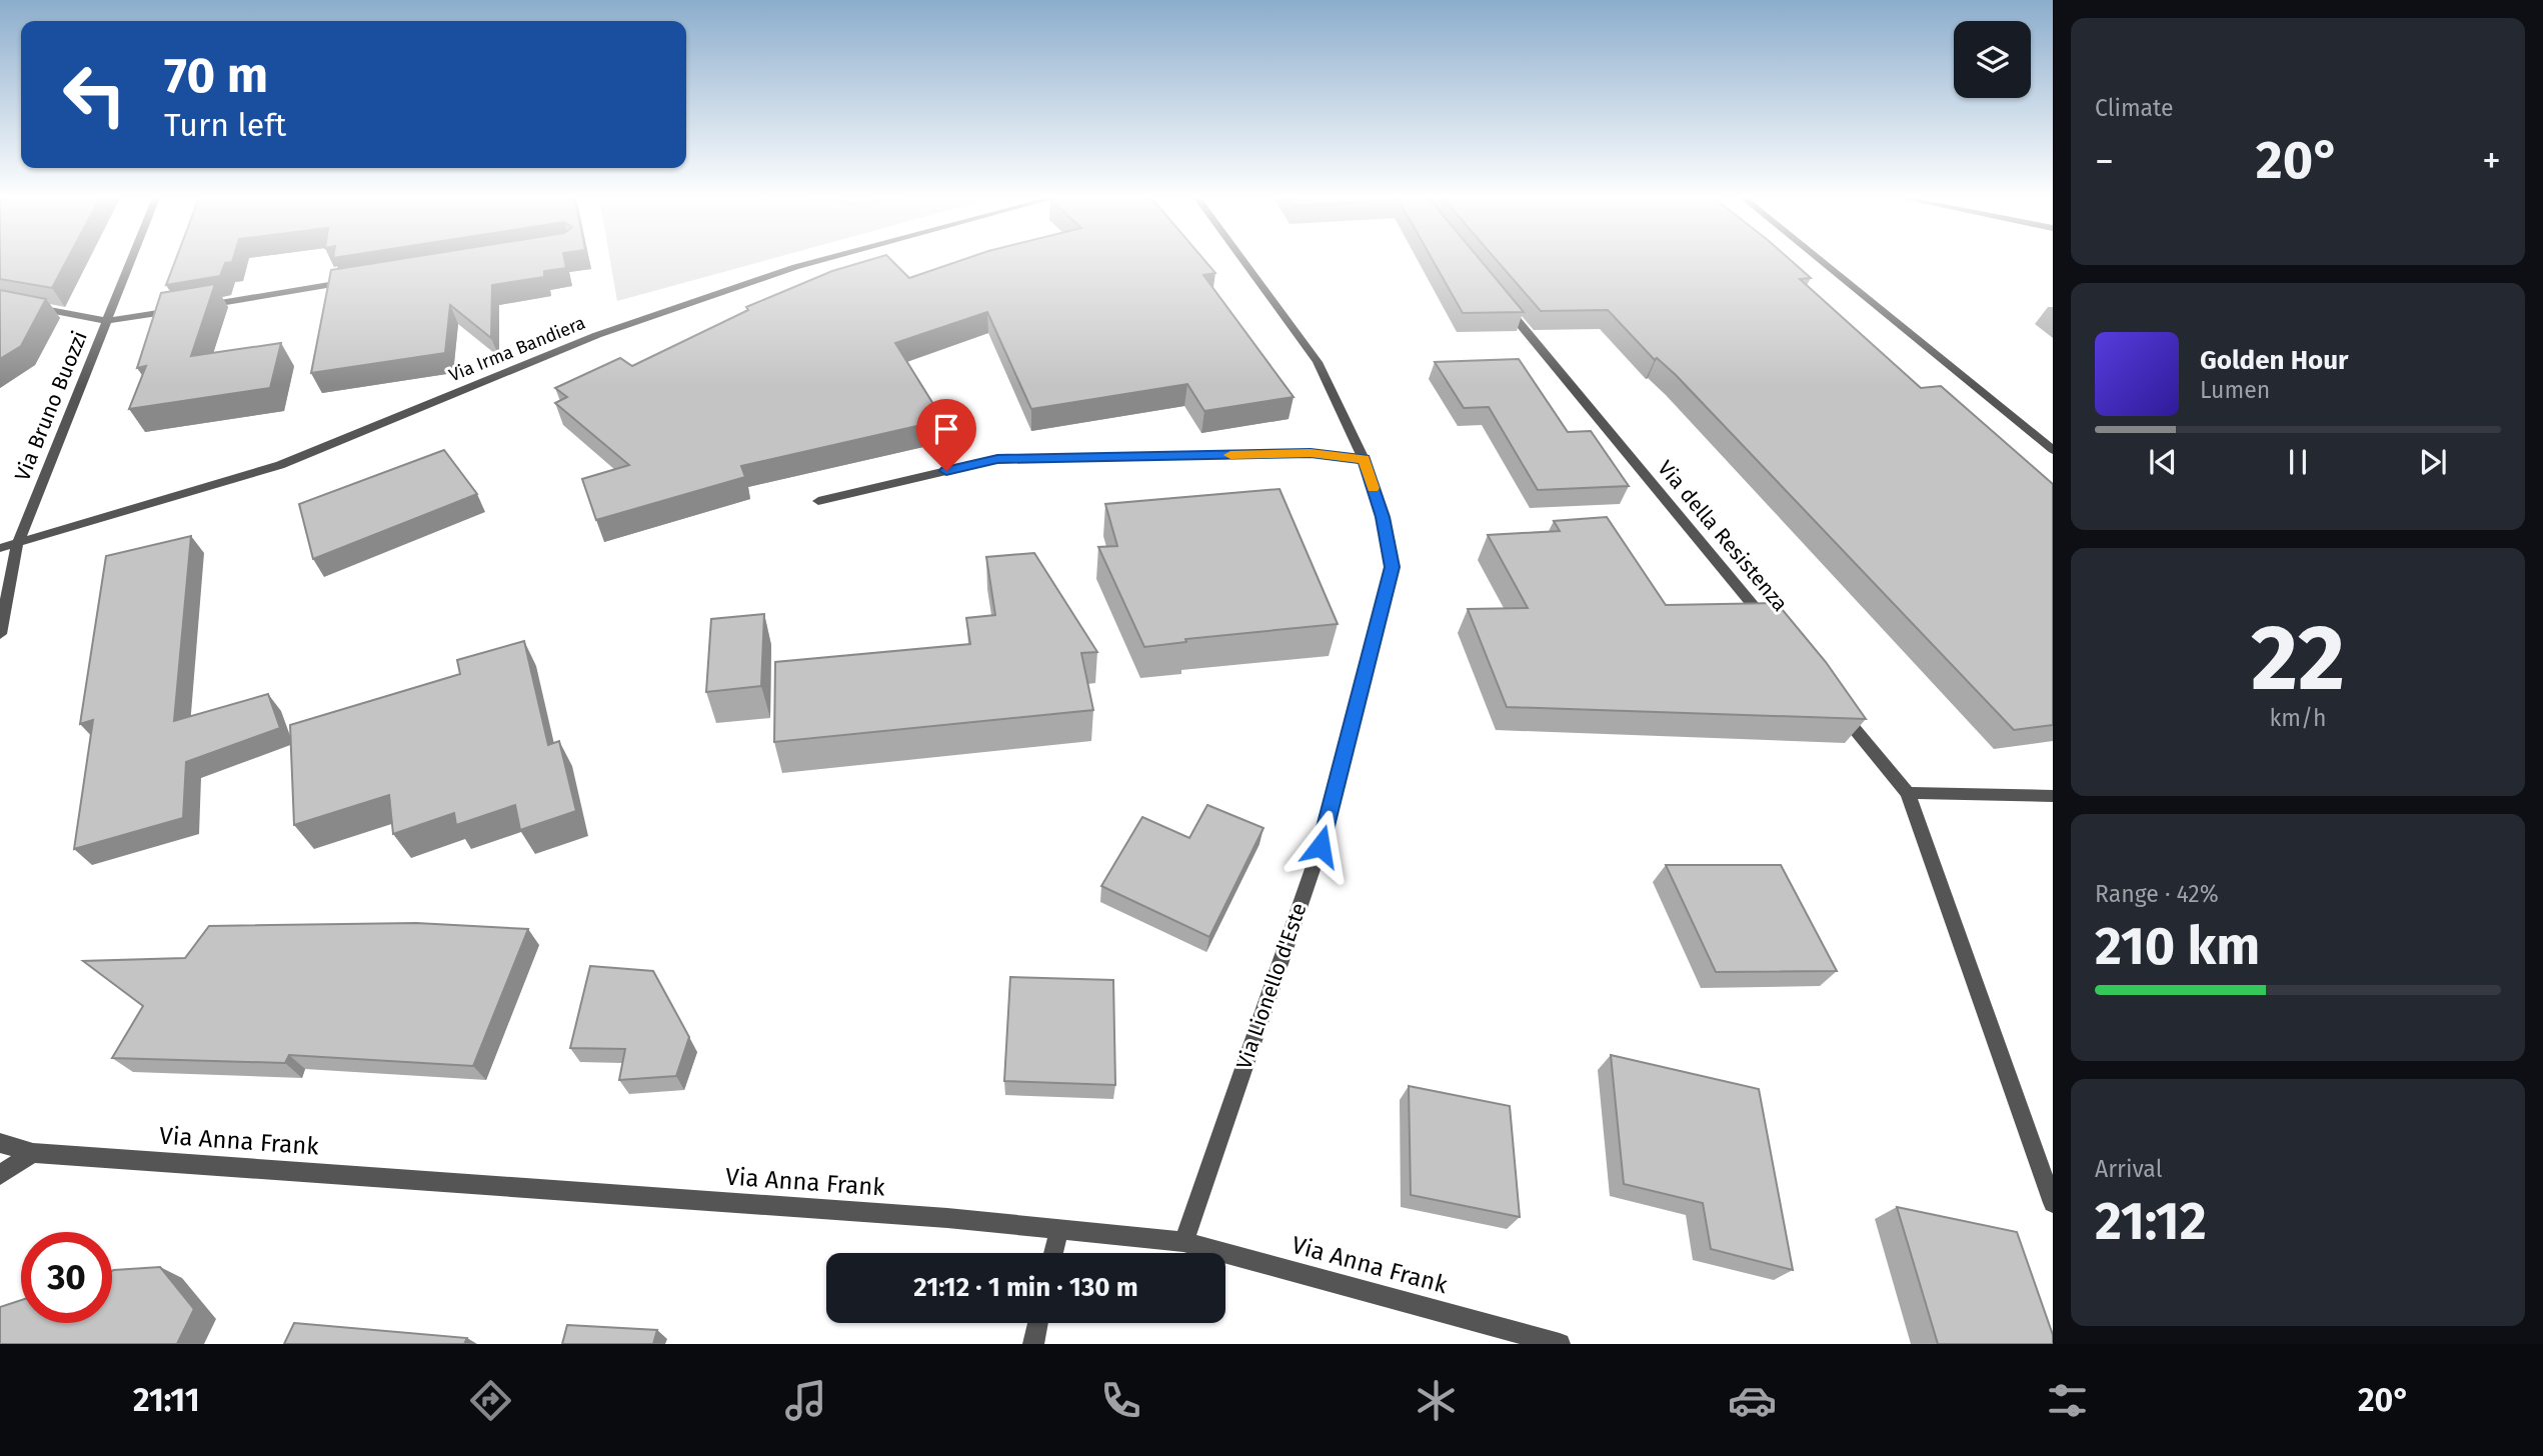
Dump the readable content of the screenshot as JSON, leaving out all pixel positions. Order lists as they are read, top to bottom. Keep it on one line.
{"streets":{"street":["Via Irma Bandiera","Via Bruno Buozzi","Via della Resistenza","Via Lionello d'Este","Via Anna Frank"]},"crossings":[["Via Irma Bandiera","Via Bruno Buozzi"],["Via Lionello d'Este","Via Anna Frank"]],"page":{"tile":["Climate",["22","km/h"],["Range · 42%","210 km"],["Arrival","21:12"]],"turn":["70 m","Turn left"],"heat":["−","20°","+"],"song":["Golden Hour","Lumen"],"limit":"30","trip":"21:12 · 1 min · 130 m","tabs":["21:11","20°"]}}
